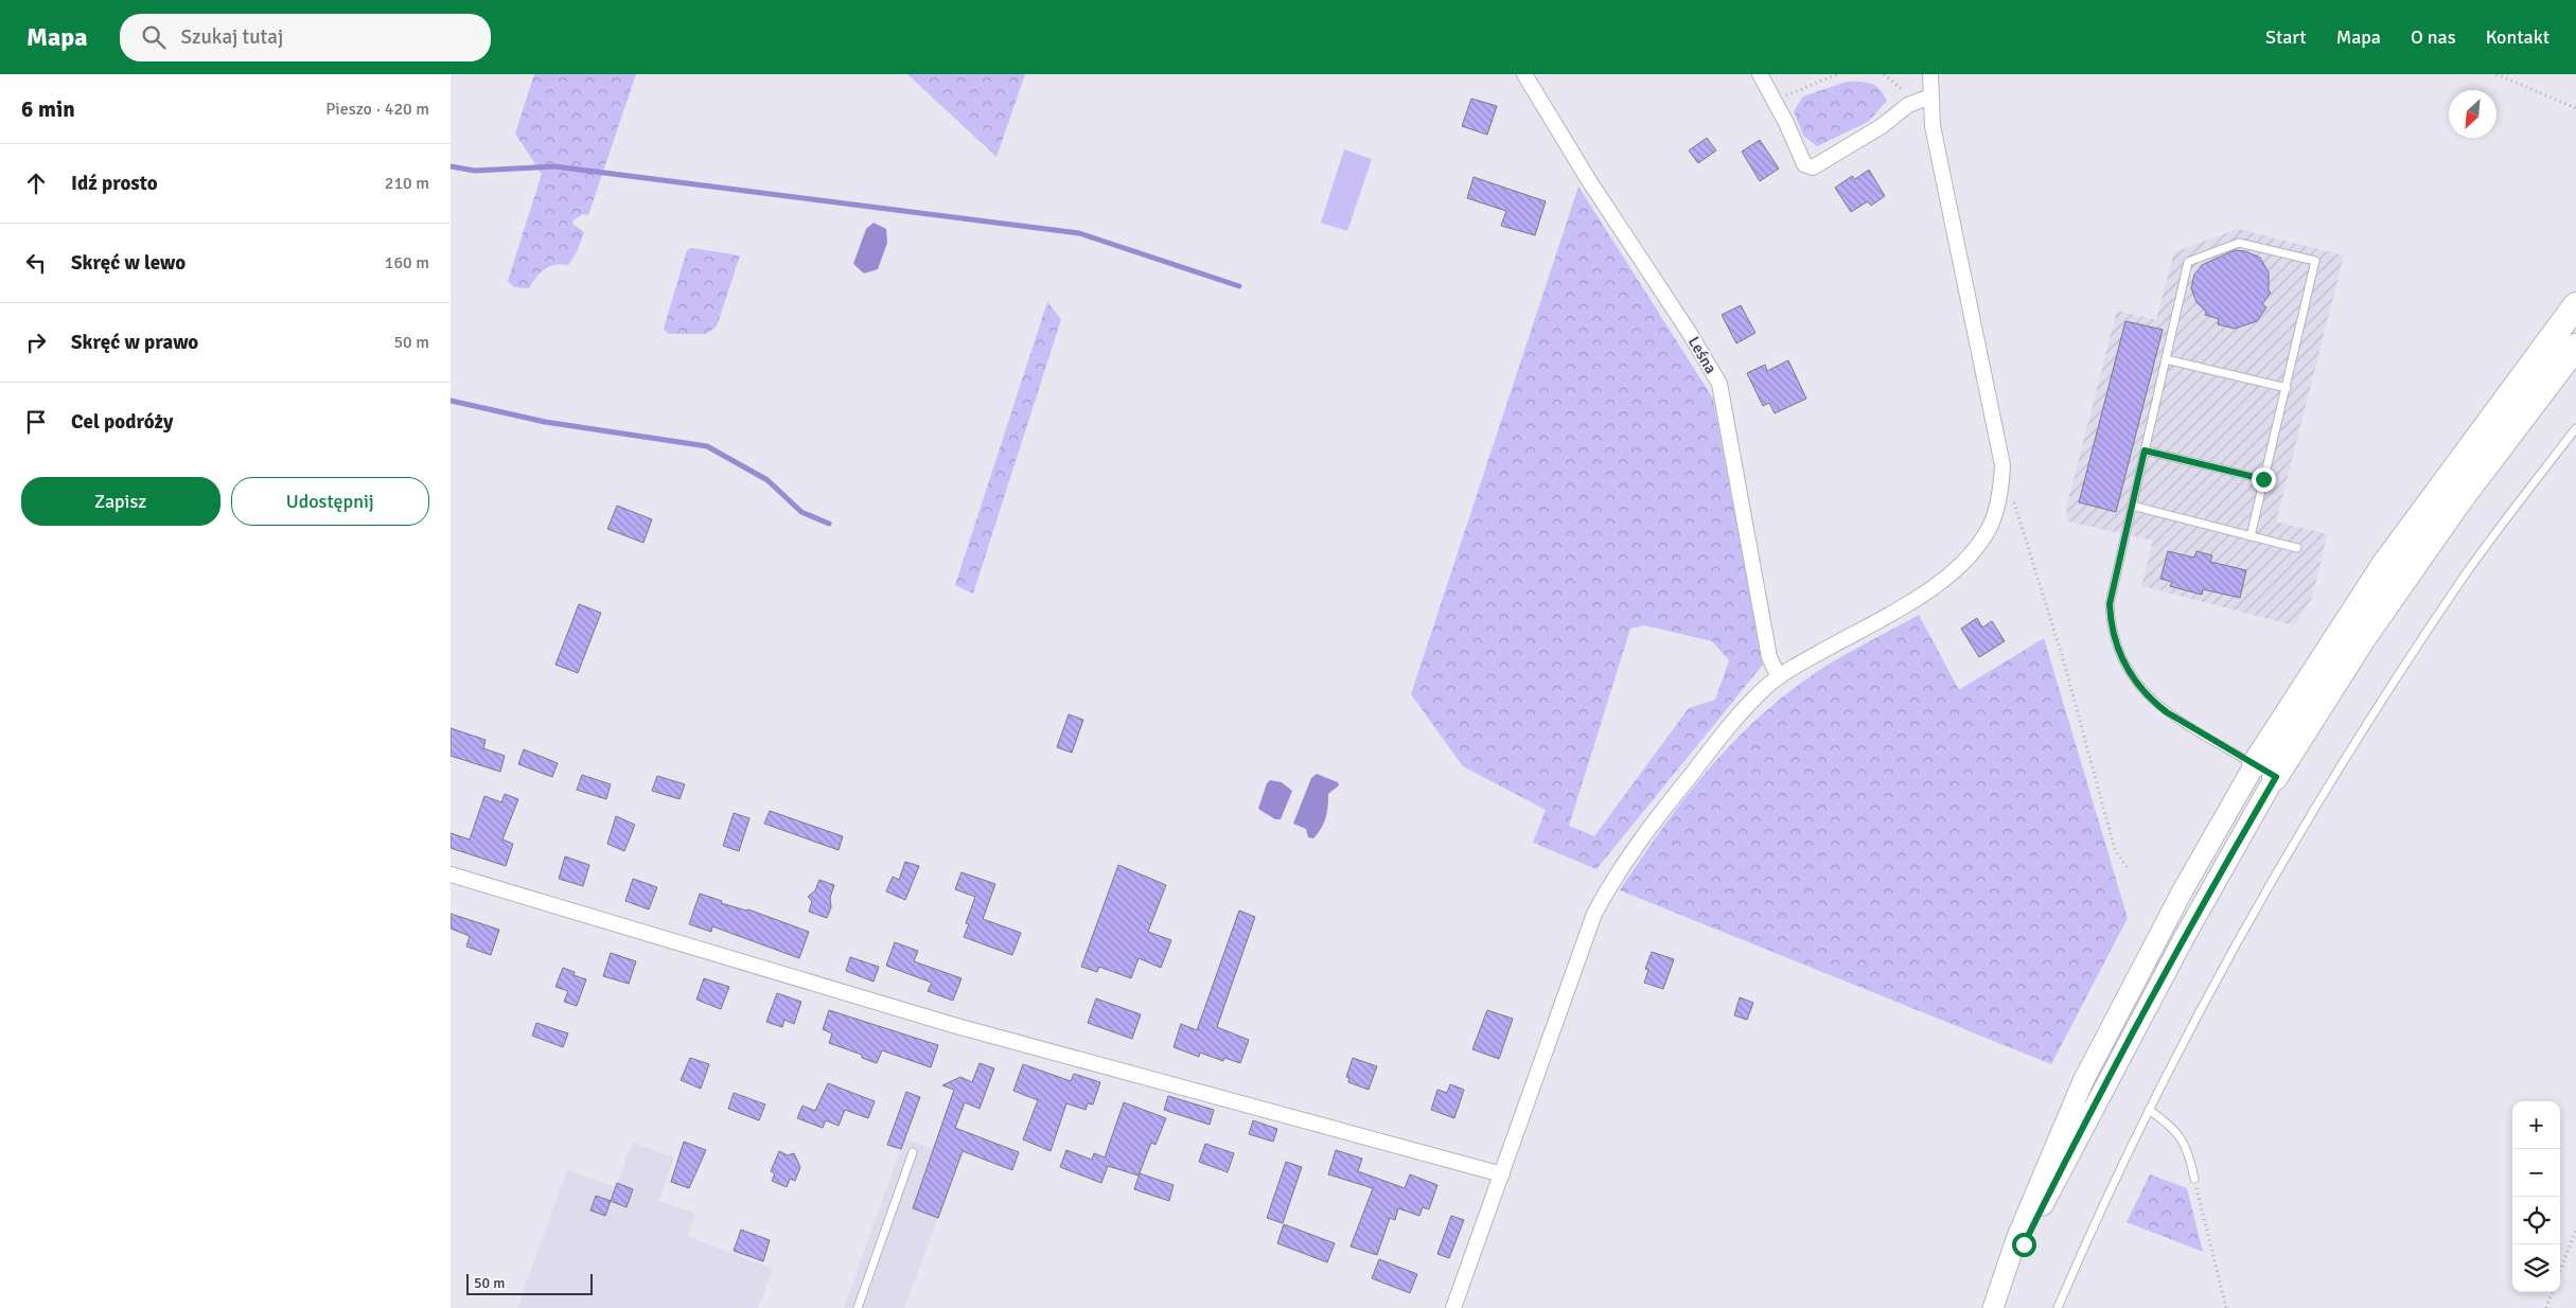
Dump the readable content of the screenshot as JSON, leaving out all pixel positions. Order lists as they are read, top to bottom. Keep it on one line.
{"streets":{"street":["Leśna"]},"scale_bar":"50 m","north":"bottom left","page":{"header":"Mapa","search":"Szukaj tutaj","nav":["Start","Mapa","O nas","Kontakt"],"heading":["6 min","Pieszo · 420 m"],"list":[["Idź prosto","210 m"],["Skręć w lewo","160 m"],["Skręć w prawo","50 m"],"Cel podróży"],"buttons":["Zapisz","Udostępnij"],"map_buttons":["+","−"],"scale":"50 m"}}
